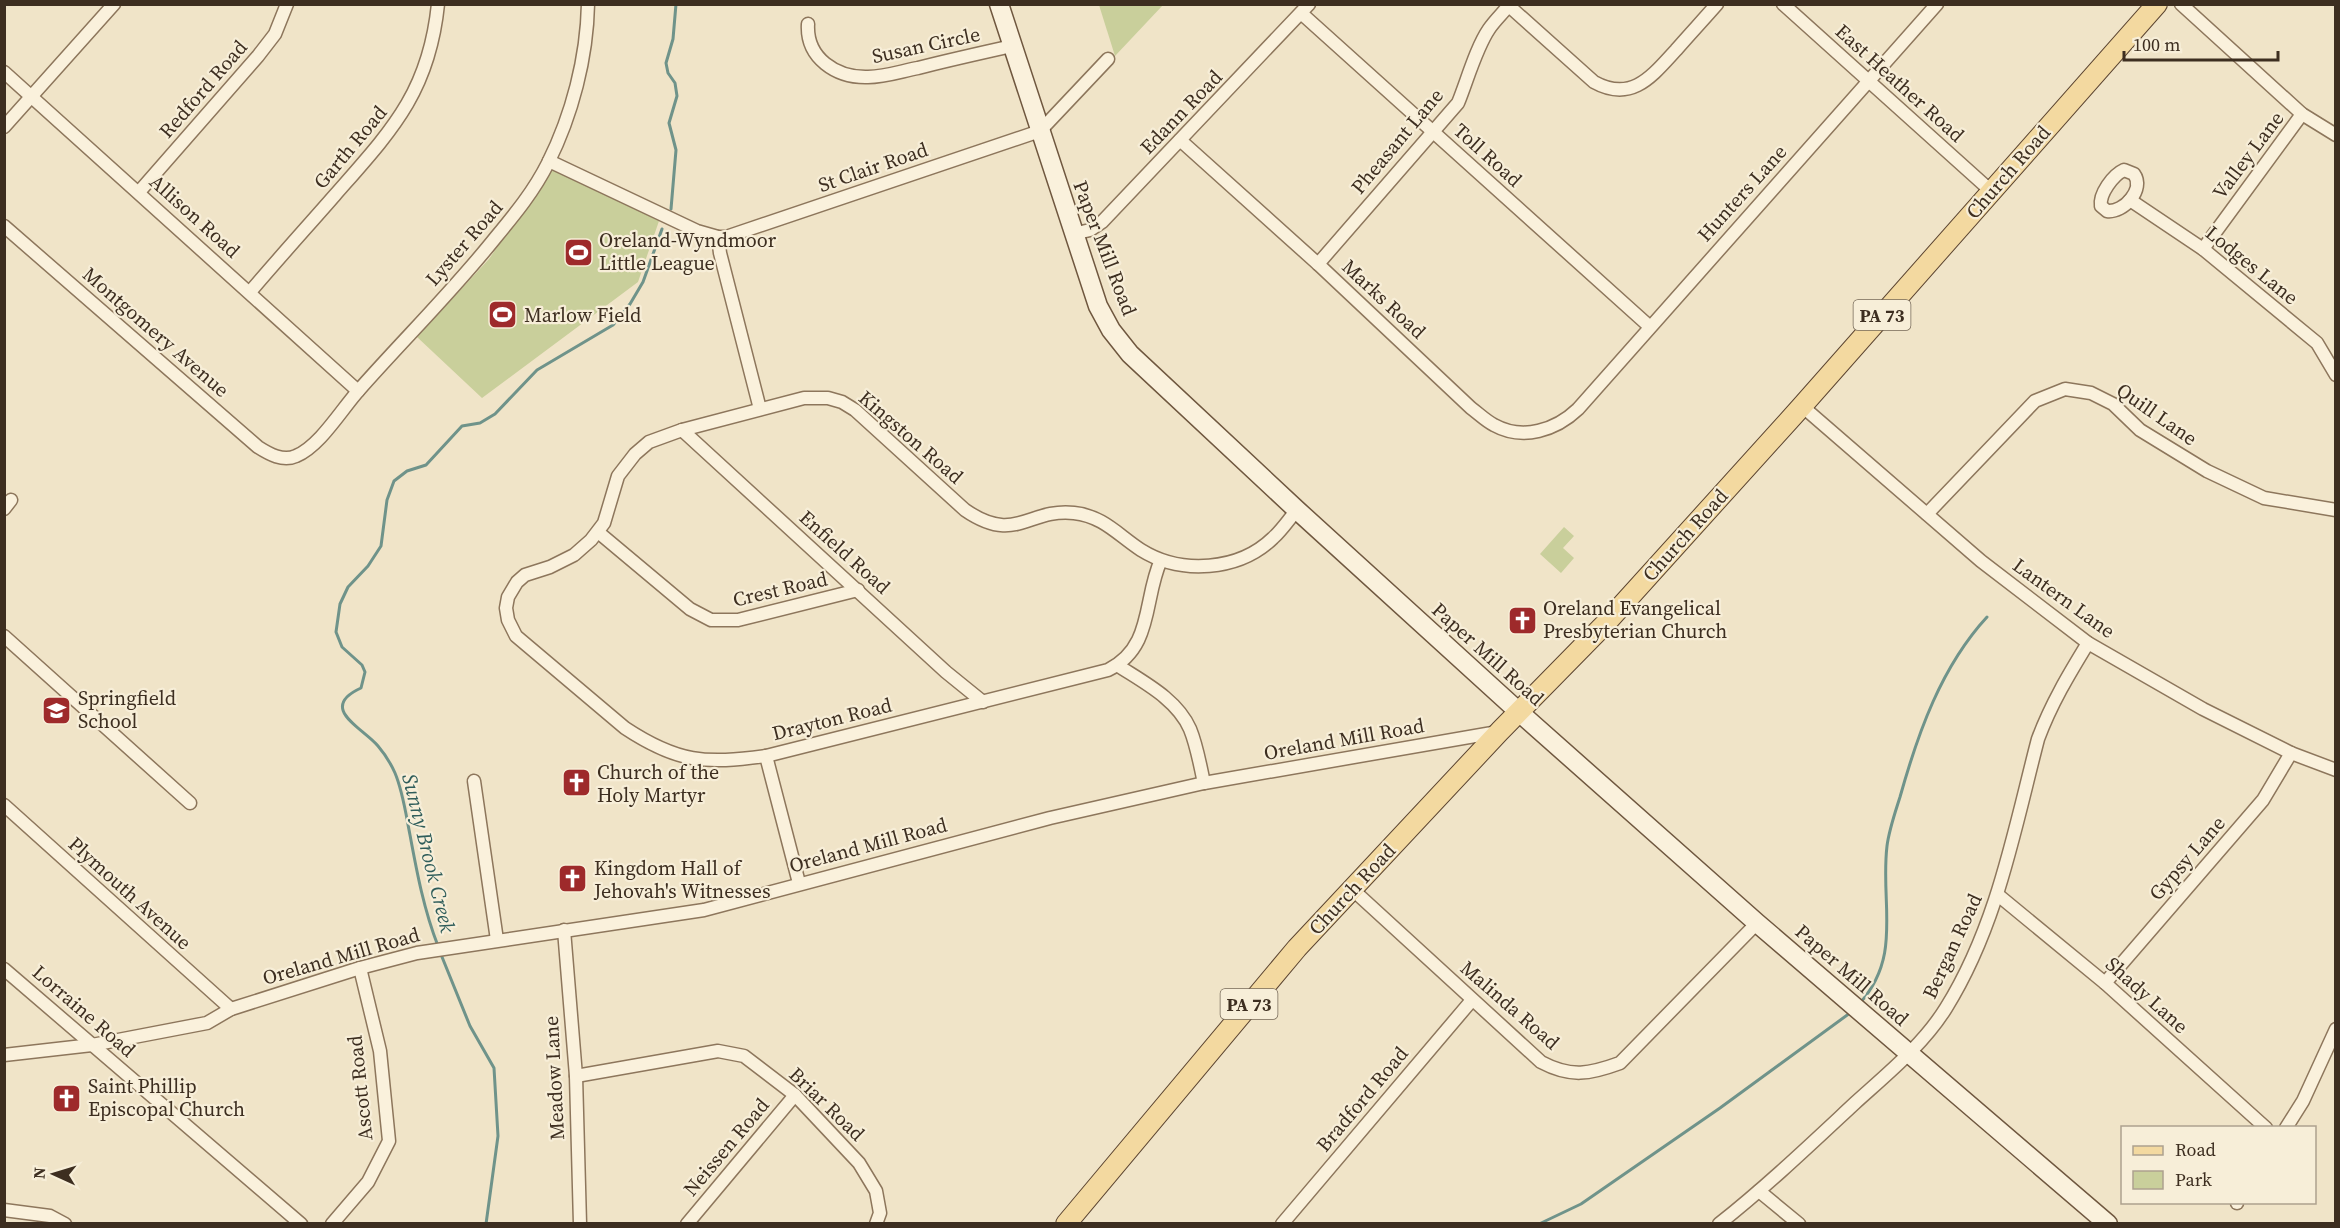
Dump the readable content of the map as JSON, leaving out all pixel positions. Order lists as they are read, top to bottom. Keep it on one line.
{"streets":{"main road":["Church Road","PA 73"],"street":["Susan Circle","East Heather Road","Redford Road","Edann Road","Pheasant Lane","Garth Road","Toll Road","Valley Lane","St Clair Road","Hunters Lane","Allison Road","Lyster Road","Paper Mill Road","Lodges Lane","Marks Road","Montgomery Avenue","Quill Lane","Kingston Road","Enfield Road","Crest Road","Lantern Lane","Drayton Road","Oreland Mill Road","Gypsy Lane","Plymouth Avenue","Bergan Road","Shady Lane","Malinda Road","Lorraine Road","Meadow Lane","Ascott Road","Bradford Road","Briar Road","Neissen Road"]},"crossings":[["Susan Circle","Paper Mill Road"],["East Heather Road","Church Road"],["East Heather Road","Hunters Lane"],["Redford Road","Allison Road"],["Edann Road","Toll Road"],["Edann Road","Paper Mill Road"],["Edann Road","Marks Road"],["Pheasant Lane","Toll Road"],["Pheasant Lane","Marks Road"],["Garth Road","Allison Road"],["Toll Road","Hunters Lane"],["Valley Lane","Lodges Lane"],["St Clair Road","Paper Mill Road"],["Church Road","Paper Mill Road"],["Church Road","Lantern Lane"],["Church Road","Oreland Mill Road"],["Church Road","Malinda Road"],["Hunters Lane","Marks Road"],["Allison Road","Lyster Road"],["Lyster Road","Montgomery Avenue"],["Paper Mill Road","Kingston Road"],["Paper Mill Road","Bergan Road"],["Paper Mill Road","Malinda Road"],["Quill Lane","Lantern Lane"],["Kingston Road","Enfield Road"],["Kingston Road","Crest Road"],["Kingston Road","Drayton Road"],["Enfield Road","Crest Road"],["Enfield Road","Drayton Road"],["Lantern Lane","Gypsy Lane"],["Lantern Lane","Bergan Road"],["Oreland Mill Road","Plymouth Avenue"],["Oreland Mill Road","Lorraine Road"],["Oreland Mill Road","Meadow Lane"],["Oreland Mill Road","Ascott Road"],["Gypsy Lane","Shady Lane"],["Bergan Road","Shady Lane"],["Malinda Road","Bradford Road"],["Meadow Lane","Briar Road"],["Briar Road","Neissen Road"]],"water":["Sunny Brook Creek"],"places":{"sports":["Oreland-Wyndmoor Little League","Marlow Field"],"church":["Oreland Evangelical Presbyterian Church","Church of the Holy Martyr","Kingdom Hall of Jehovah's Witnesses","Saint Phillip Episcopal Church"],"school or university":["Springfield School"]},"legend":["Road","Park"],"scale_bar":"100 m","north":"left"}
